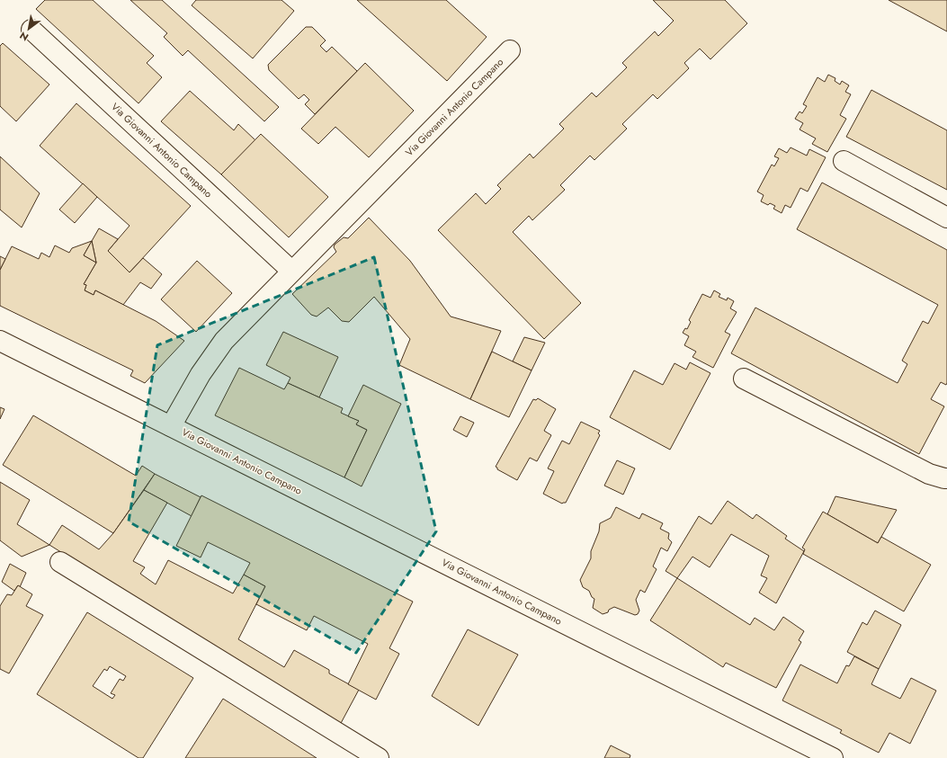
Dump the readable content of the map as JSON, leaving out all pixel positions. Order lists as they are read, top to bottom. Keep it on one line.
{"streets":{"main road":["Via Giovanni Antonio Campano"]},"north":"bottom left"}
